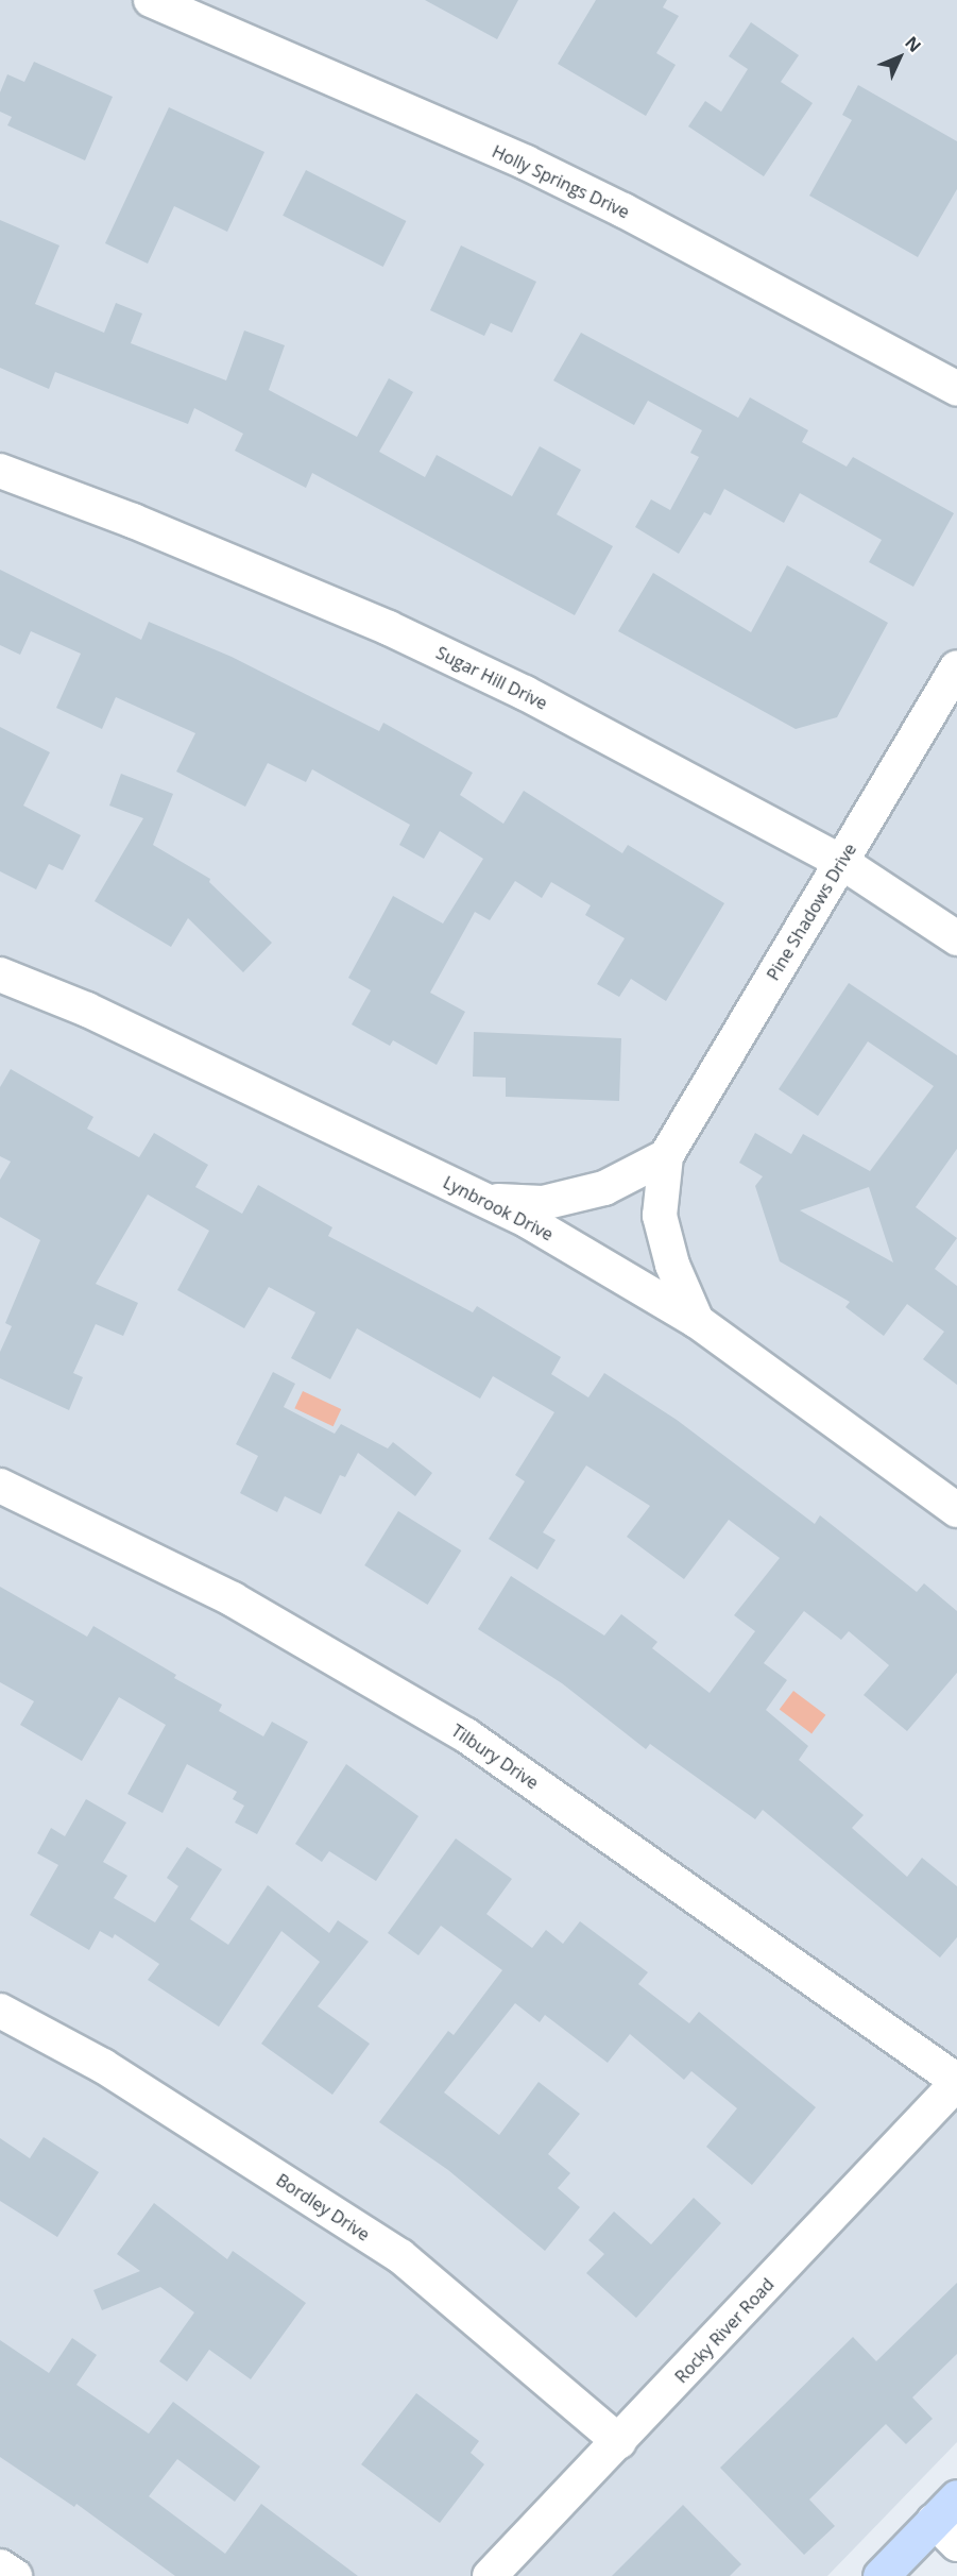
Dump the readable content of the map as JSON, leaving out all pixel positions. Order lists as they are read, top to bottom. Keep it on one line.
{"streets":{"street":["Holly Springs Drive","Sugar Hill Drive","Pine Shadows Drive","Lynbrook Drive","Tilbury Drive","Bordley Drive","Rocky River Road"]},"crossings":[["Sugar Hill Drive","Pine Shadows Drive"],["Pine Shadows Drive","Lynbrook Drive"],["Tilbury Drive","Rocky River Road"],["Bordley Drive","Rocky River Road"]],"north":"top right"}
